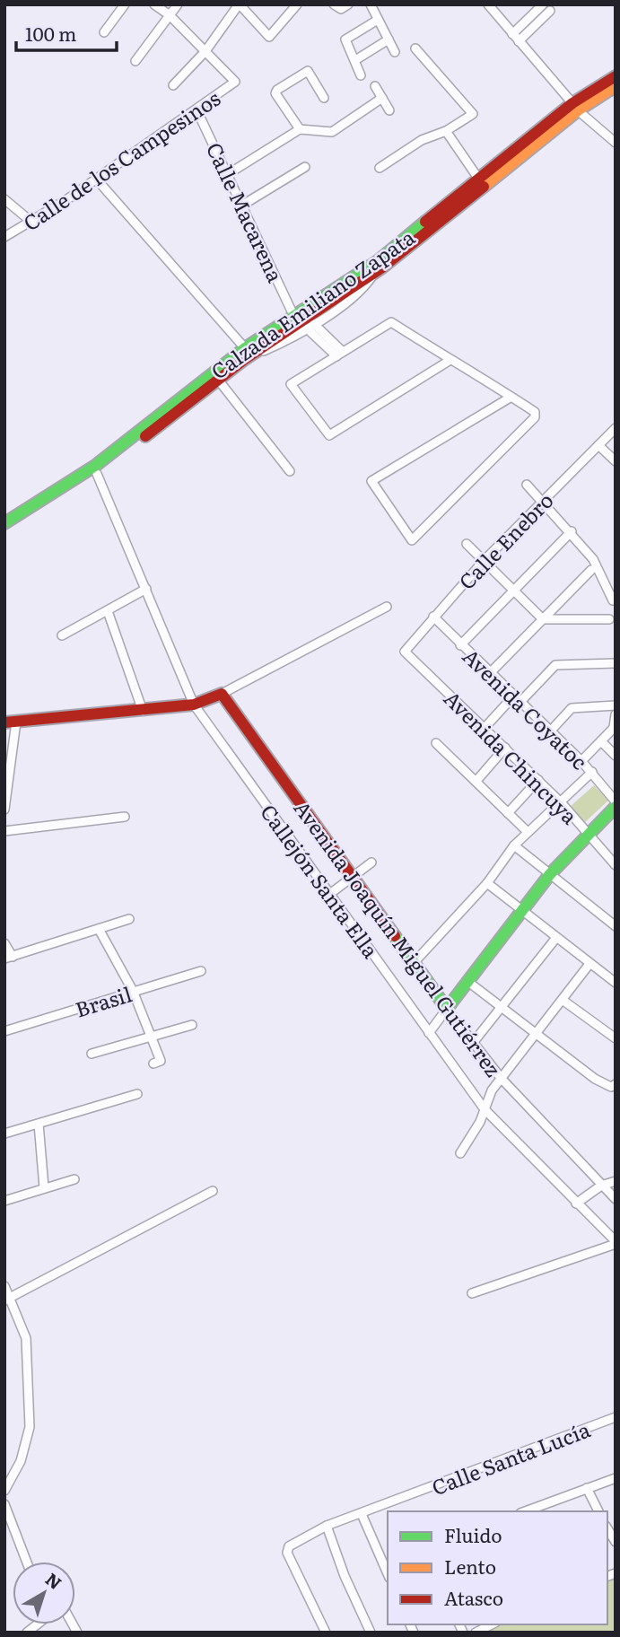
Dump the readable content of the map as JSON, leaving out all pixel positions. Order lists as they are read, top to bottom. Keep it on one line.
{"streets":{"main road":["Calzada Emiliano Zapata","Avenida Joaquín Miguel Gutiérrez"],"street":["Calle de los Campesinos","Calle Macarena","Calle Enebro","Avenida Coyatoc","Avenida Chincuya","Callejón Santa Ella","Brasil","Calle Santa Lucía"]},"crossings":[["Calle de los Campesinos","Calle Macarena"],["Calle Macarena","Calzada Emiliano Zapata"],["Calzada Emiliano Zapata","Callejón Santa Ella"],["Calle Enebro","Avenida Coyatoc"],["Calle Enebro","Avenida Chincuya"]],"legend":["Fluido","Lento","Atasco"],"scale_bar":"100 m","north":"top right"}
